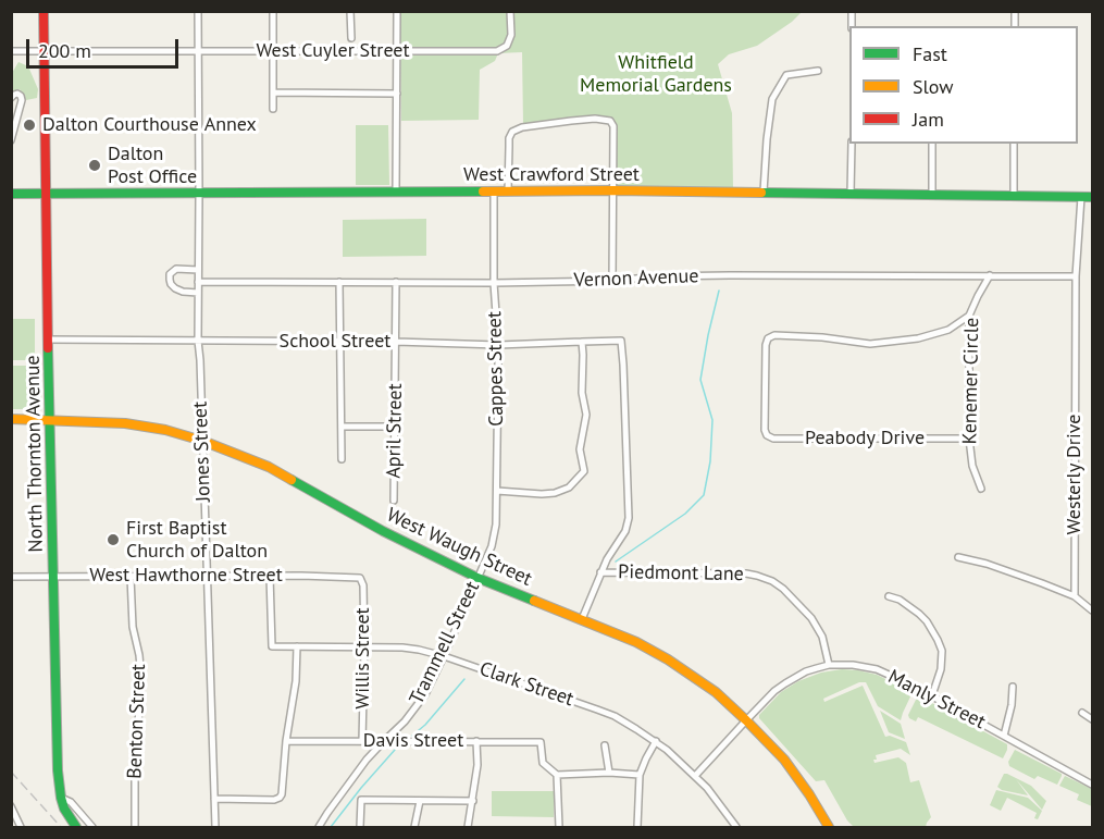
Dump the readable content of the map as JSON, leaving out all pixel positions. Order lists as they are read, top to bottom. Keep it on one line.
{"streets":{"street":["West Cuyler Street","West Crawford Street","Vernon Avenue","School Street","Cappes Street","Kenemer Circle","April Street","Peabody Drive","Jones Street","North Thornton Avenue","Westerly Drive","West Waugh Street","Piedmont Lane","West Hawthorne Street","Trammell Street","Willis Street","Clark Street","Manly Street","Benton Street","Davis Street"]},"crossings":[["West Cuyler Street","Jones Street"],["West Cuyler Street","North Thornton Avenue"],["West Crawford Street","Cappes Street"],["West Crawford Street","Jones Street"],["West Crawford Street","North Thornton Avenue"],["West Crawford Street","Westerly Drive"],["Vernon Avenue","Cappes Street"],["Vernon Avenue","Kenemer Circle"],["Vernon Avenue","April Street"],["Vernon Avenue","Jones Street"],["Vernon Avenue","Westerly Drive"],["School Street","Cappes Street"],["School Street","April Street"],["School Street","Jones Street"],["School Street","North Thornton Avenue"],["School Street","Piedmont Lane"],["Cappes Street","Trammell Street"],["Kenemer Circle","Peabody Drive"],["Jones Street","West Waugh Street"],["Jones Street","West Hawthorne Street"],["North Thornton Avenue","West Waugh Street"],["North Thornton Avenue","West Hawthorne Street"],["West Waugh Street","Trammell Street"],["West Waugh Street","Manly Street"],["Piedmont Lane","Manly Street"],["West Hawthorne Street","Willis Street"],["West Hawthorne Street","Clark Street"],["West Hawthorne Street","Benton Street"],["Trammell Street","Clark Street"],["Trammell Street","Davis Street"],["Willis Street","Clark Street"],["Willis Street","Davis Street"],["Clark Street","Manly Street"]],"parks":["Whitfield Memorial Gardens"],"places":["Dalton Courthouse Annex","Dalton Post Office","First Baptist Church of Dalton"],"legend":["Fast","Slow","Jam"],"scale_bar":"200 m"}
